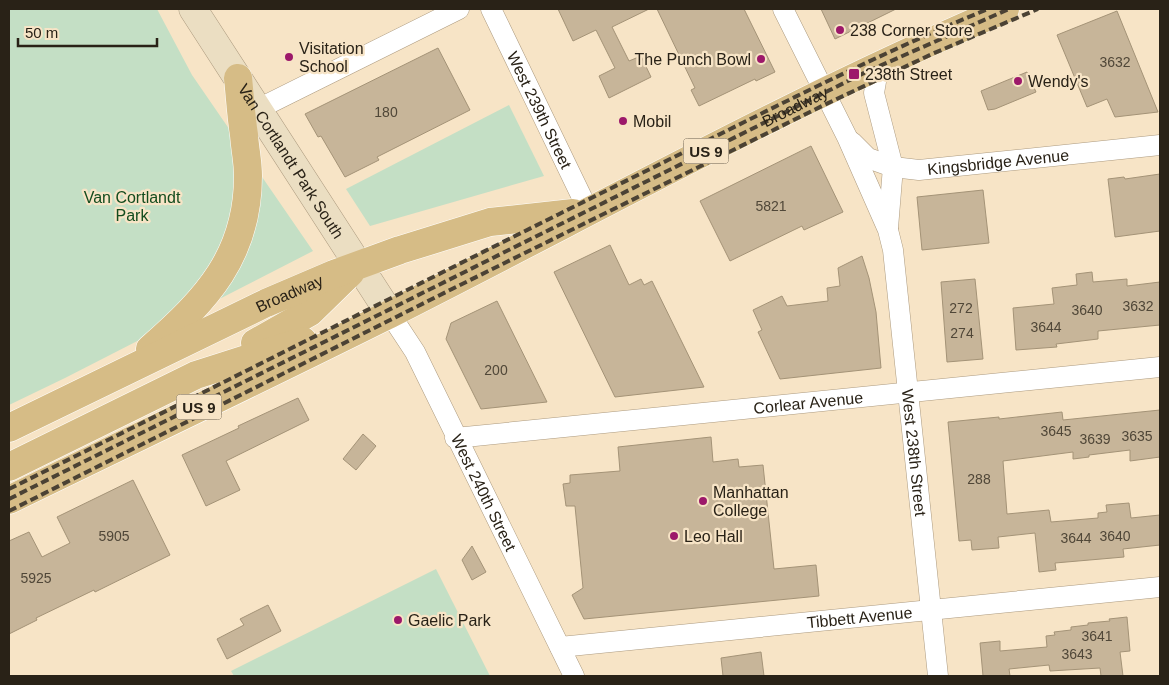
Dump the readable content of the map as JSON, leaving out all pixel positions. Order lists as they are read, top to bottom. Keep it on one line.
{"streets":{"main road":["Broadway","US 9","Van Cortlandt Park South"],"street":["West 239th Street","Kingsbridge Avenue","Corlear Avenue","West 238th Street","West 240th Street","Tibbett Avenue"]},"crossings":[["Broadway","West 239th Street"],["Broadway","Van Cortlandt Park South"],["Broadway","West 238th Street"],["Broadway","West 240th Street"],["Van Cortlandt Park South","West 240th Street"],["Kingsbridge Avenue","West 238th Street"],["Corlear Avenue","West 238th Street"],["Corlear Avenue","West 240th Street"],["West 238th Street","Tibbett Avenue"],["West 240th Street","Tibbett Avenue"]],"parks":["Van Cortlandt Park"],"places":{"other":["238 Corner Store","Visitation School","The Punch Bowl","Wendy's","Mobil","Manhattan College","Leo Hall","Gaelic Park"],"transit":["238th Street"]},"house_numbers":["3632","180","5821","3632","272","3640","3644","274","200","3645","3635","3639","288","5905","3640","3644","5925","3641","3643"],"scale_bar":"50 m"}
